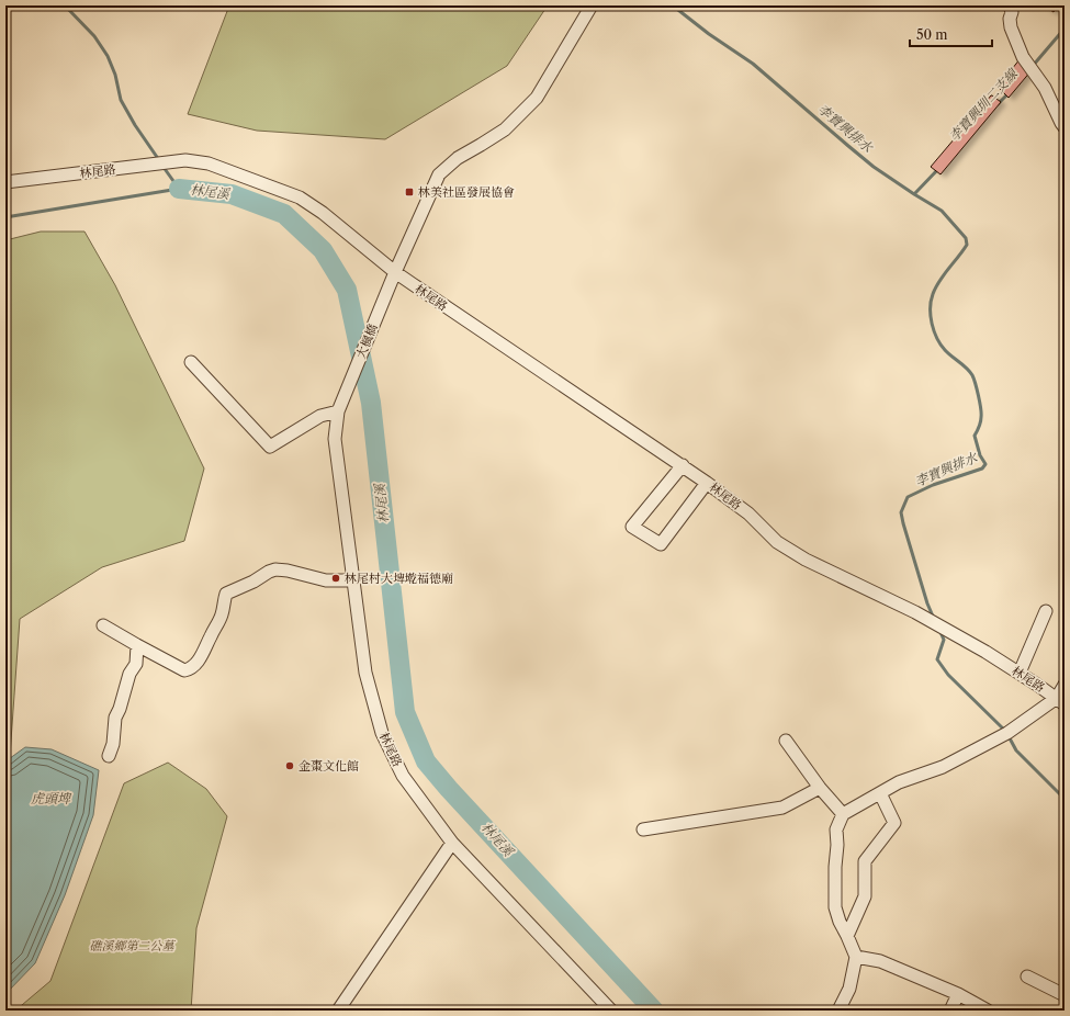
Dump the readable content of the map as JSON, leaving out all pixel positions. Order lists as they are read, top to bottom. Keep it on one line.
{"streets":{"street":["林尾路","大楓橋"]},"crossings":[["林尾路","大楓橋"]],"water":["李寶興圳二支線","李寶興排水","林尾溪","虎頭埤"],"parks":["礁溪鄉第二公墓"],"places":{"transit":["林美社區發展協會"],"other":["林尾村大埤墘福德廟","金棗文化館"]},"scale_bar":"50 m"}
